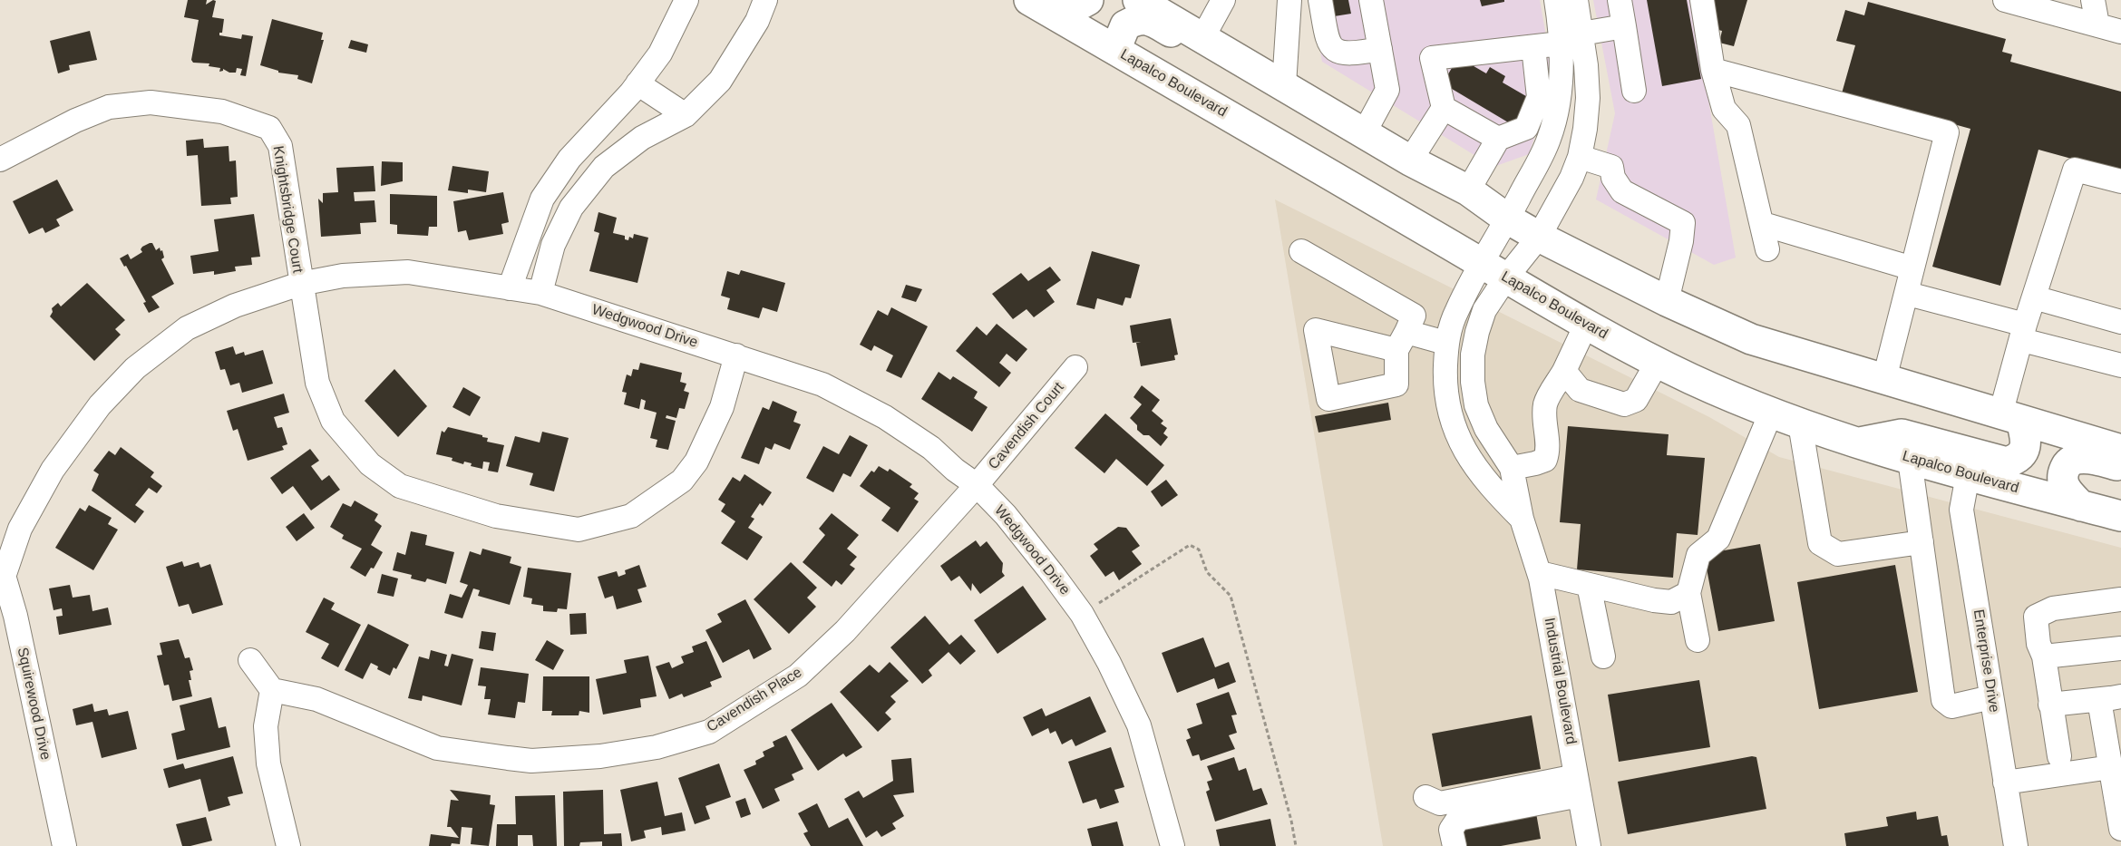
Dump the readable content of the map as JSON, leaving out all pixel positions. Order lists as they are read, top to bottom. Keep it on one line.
{"streets":{"main road":["Lapalco Boulevard"],"street":["Knightsbridge Court","Wedgwood Drive","Cavendish Court","Enterprise Drive","Industrial Boulevard","Cavendish Place","Squirewood Drive"]},"crossings":[["Lapalco Boulevard","Enterprise Drive"],["Lapalco Boulevard","Industrial Boulevard"],["Knightsbridge Court","Wedgwood Drive"],["Wedgwood Drive","Cavendish Court"],["Wedgwood Drive","Cavendish Place"],["Wedgwood Drive","Squirewood Drive"],["Cavendish Court","Cavendish Place"]]}
